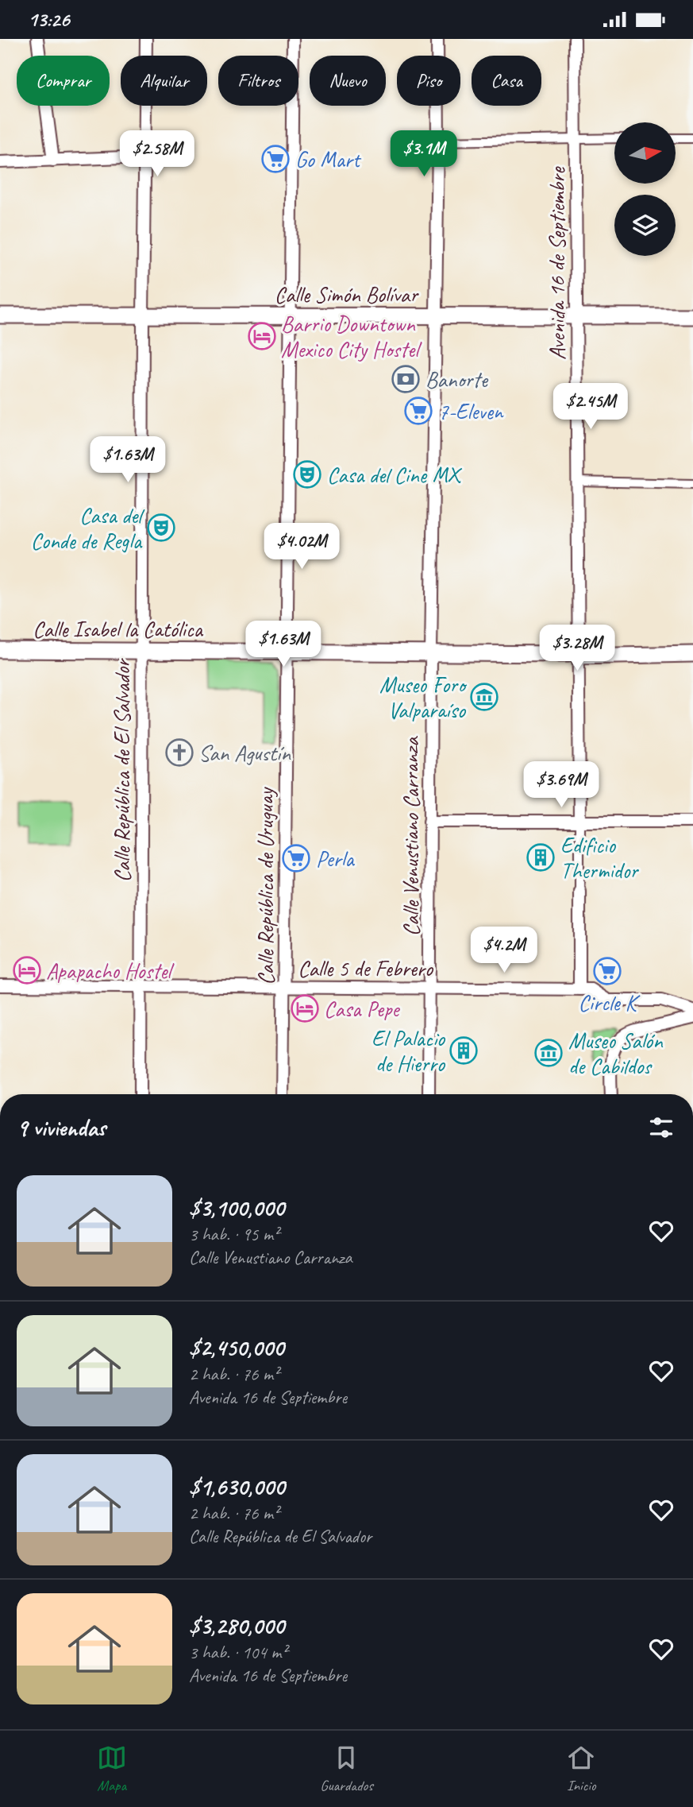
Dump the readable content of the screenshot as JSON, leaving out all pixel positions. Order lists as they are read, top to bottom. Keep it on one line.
{"streets":{"street":["Avenida 16 de Septiembre","Calle Simón Bolívar","Calle Isabel la Católica","Calle República de El Salvador","Calle Venustiano Carranza","Calle República de Uruguay","Calle 5 de Febrero"]},"crossings":[["Avenida 16 de Septiembre","Calle Simón Bolívar"],["Avenida 16 de Septiembre","Calle Isabel la Católica"],["Avenida 16 de Septiembre","Calle 5 de Febrero"],["Calle Simón Bolívar","Calle República de El Salvador"],["Calle Simón Bolívar","Calle Venustiano Carranza"],["Calle Simón Bolívar","Calle República de Uruguay"],["Calle Isabel la Católica","Calle República de El Salvador"],["Calle Isabel la Católica","Calle Venustiano Carranza"],["Calle Isabel la Católica","Calle República de Uruguay"],["Calle República de El Salvador","Calle 5 de Febrero"],["Calle Venustiano Carranza","Calle 5 de Febrero"],["Calle República de Uruguay","Calle 5 de Febrero"]],"places":{"supermarket":["Go Mart","7-Eleven","Perla","Circle K"],"hotel":["Barrio Downtown Mexico City Hostel","Apapacho Hostel","Casa Pepe"],"bank":["Banorte"],"theatre":["Casa del Cine MX","Casa del Conde de Regla"],"museum":["Museo Foro Valparaíso","Museo Salón de Cabildos"],"church":["San Agustín"],"building":["Edificio Thermidor","El Palacio de Hierro"]},"north":"right","page":{"status":"13:26","chip":["Comprar","Alquilar","Filtros","Nuevo","Piso","Casa"],"price":["$2.58M","$3.1M","$2.45M","$1.63M","$4.02M","$1.63M","$3.28M","$3.69M","$4.2M"],"heading":"9 viviendas","list":[{"name":"$3,100,000","note":"3 hab. · 95 m² · Calle Venustiano Carranza"},{"name":"$2,450,000","note":"2 hab. · 76 m² · Avenida 16 de Septiembre"},{"name":"$1,630,000","note":"2 hab. · 76 m² · Calle República de El Salvador"},{"name":"$3,280,000","note":"3 hab. · 104 m² · Avenida 16 de Septiembre"}],"tabs":["Mapa","Guardados","Inicio"]}}
